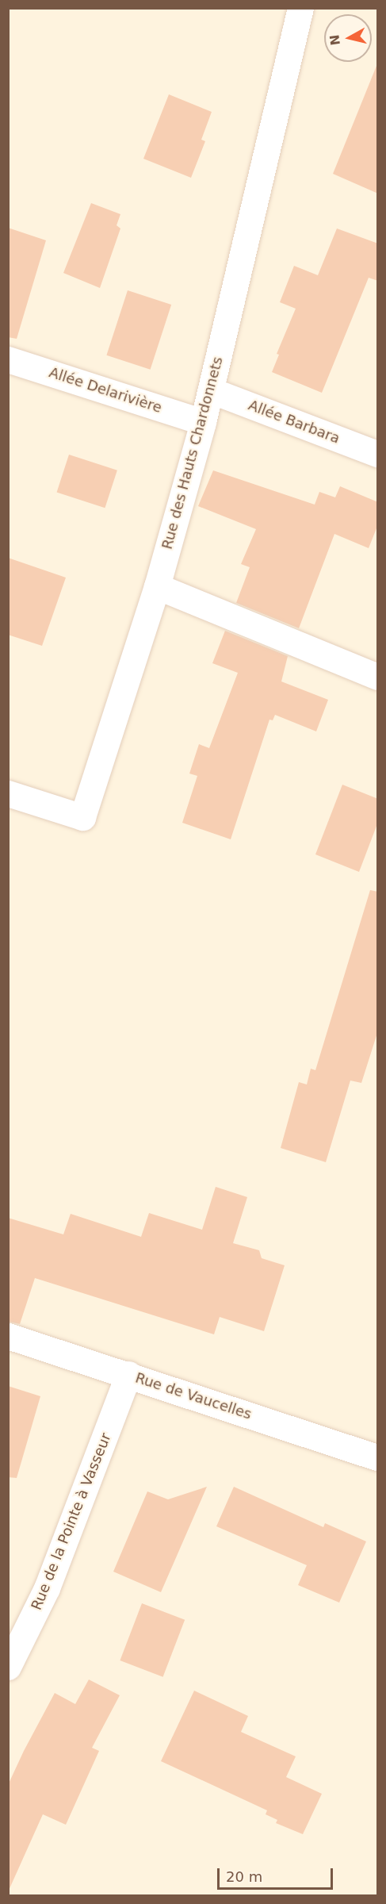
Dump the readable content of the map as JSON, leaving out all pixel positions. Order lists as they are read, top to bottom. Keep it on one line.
{"streets":{"street":["Allée Delarivière","Allée Barbara","Rue des Hauts Chardonnets","Rue de Vaucelles","Rue de la Pointe à Vasseur"]},"crossings":[["Allée Delarivière","Rue des Hauts Chardonnets"],["Allée Barbara","Rue des Hauts Chardonnets"],["Rue de Vaucelles","Rue de la Pointe à Vasseur"]],"scale_bar":"20 m","north":"left"}
